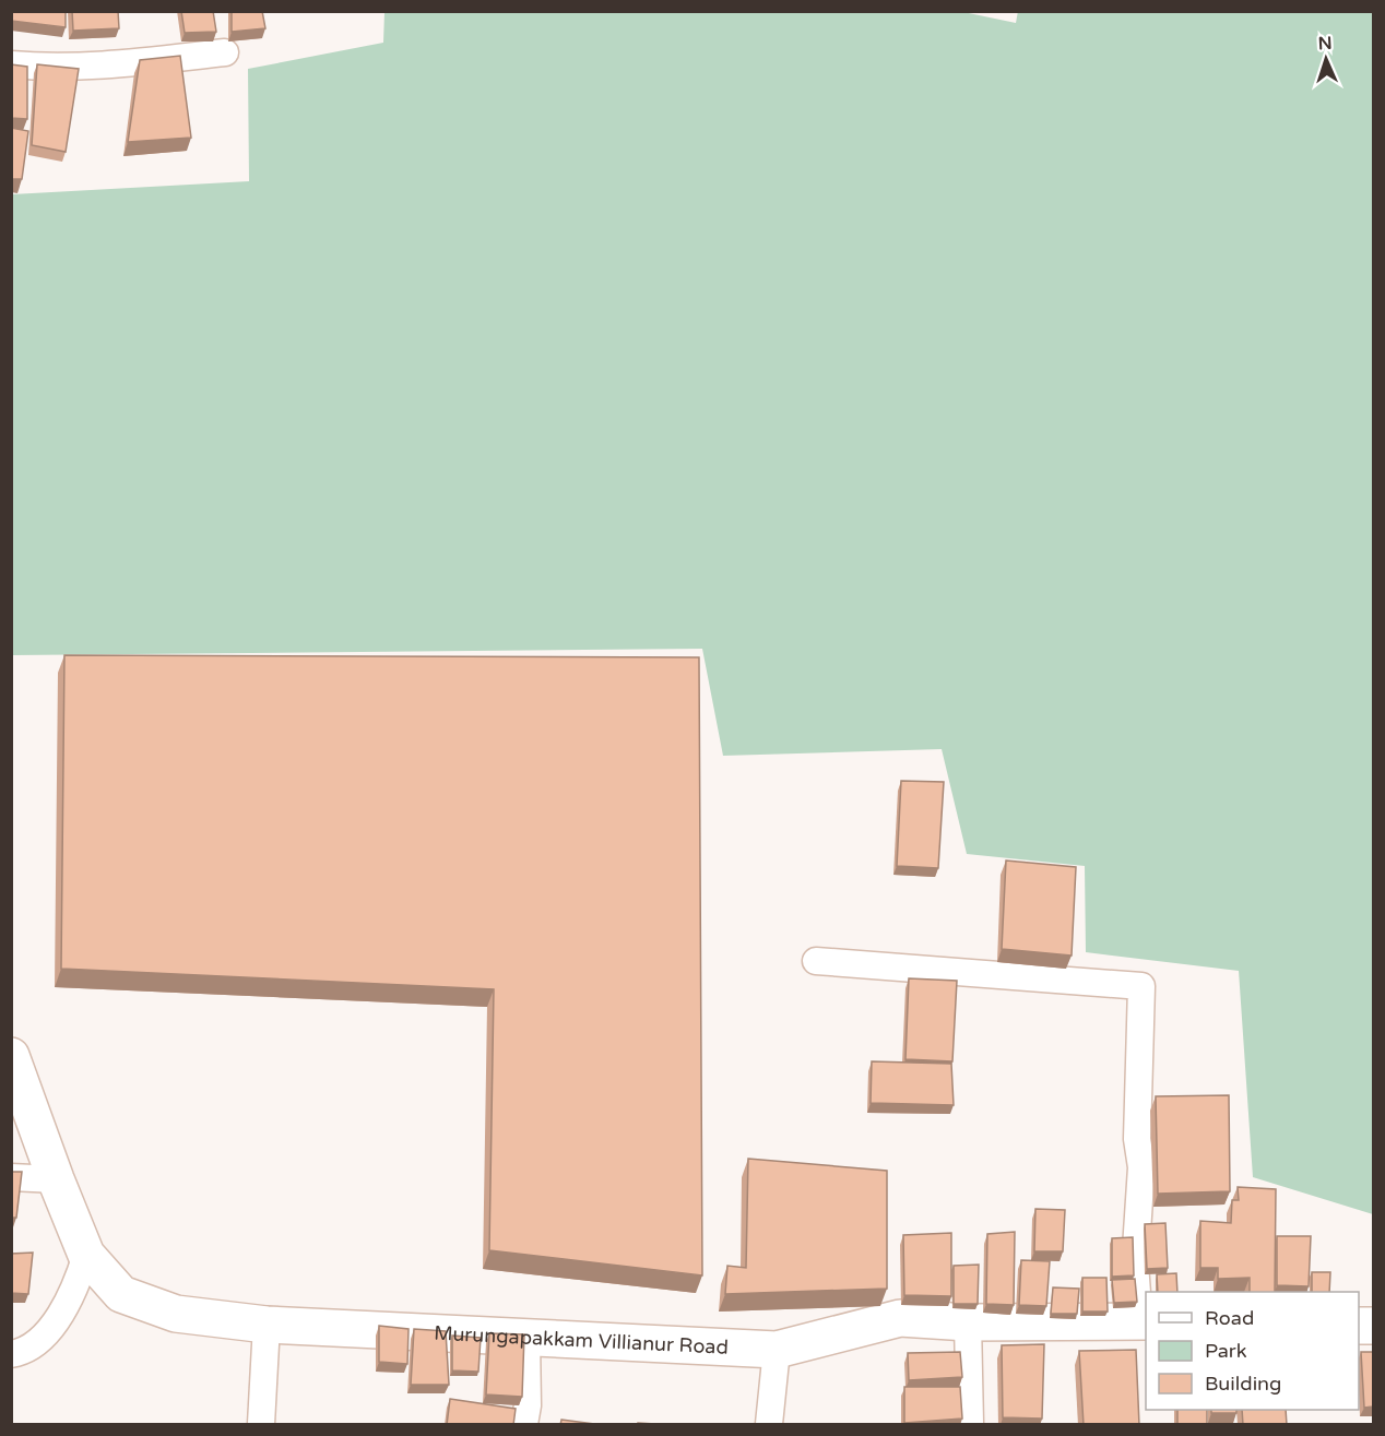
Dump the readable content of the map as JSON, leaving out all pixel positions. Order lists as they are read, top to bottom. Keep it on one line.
{"streets":{"main road":["Murungapakkam Villianur Road"]},"legend":["Road","Park","Building"],"north":"top"}
